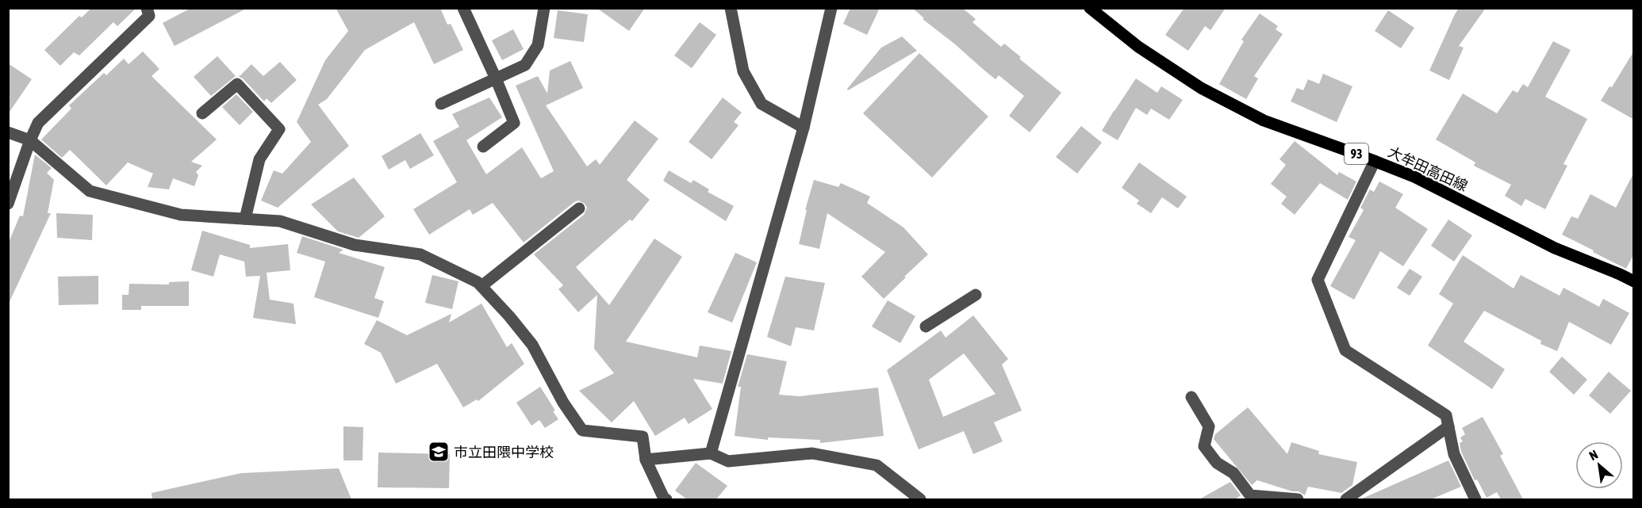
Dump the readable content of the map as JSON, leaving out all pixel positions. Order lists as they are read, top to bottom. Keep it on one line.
{"streets":{"main road":["93","大牟田高田線"]},"places":{"school or university":["市立田隈中学校"]},"north":"top left"}
